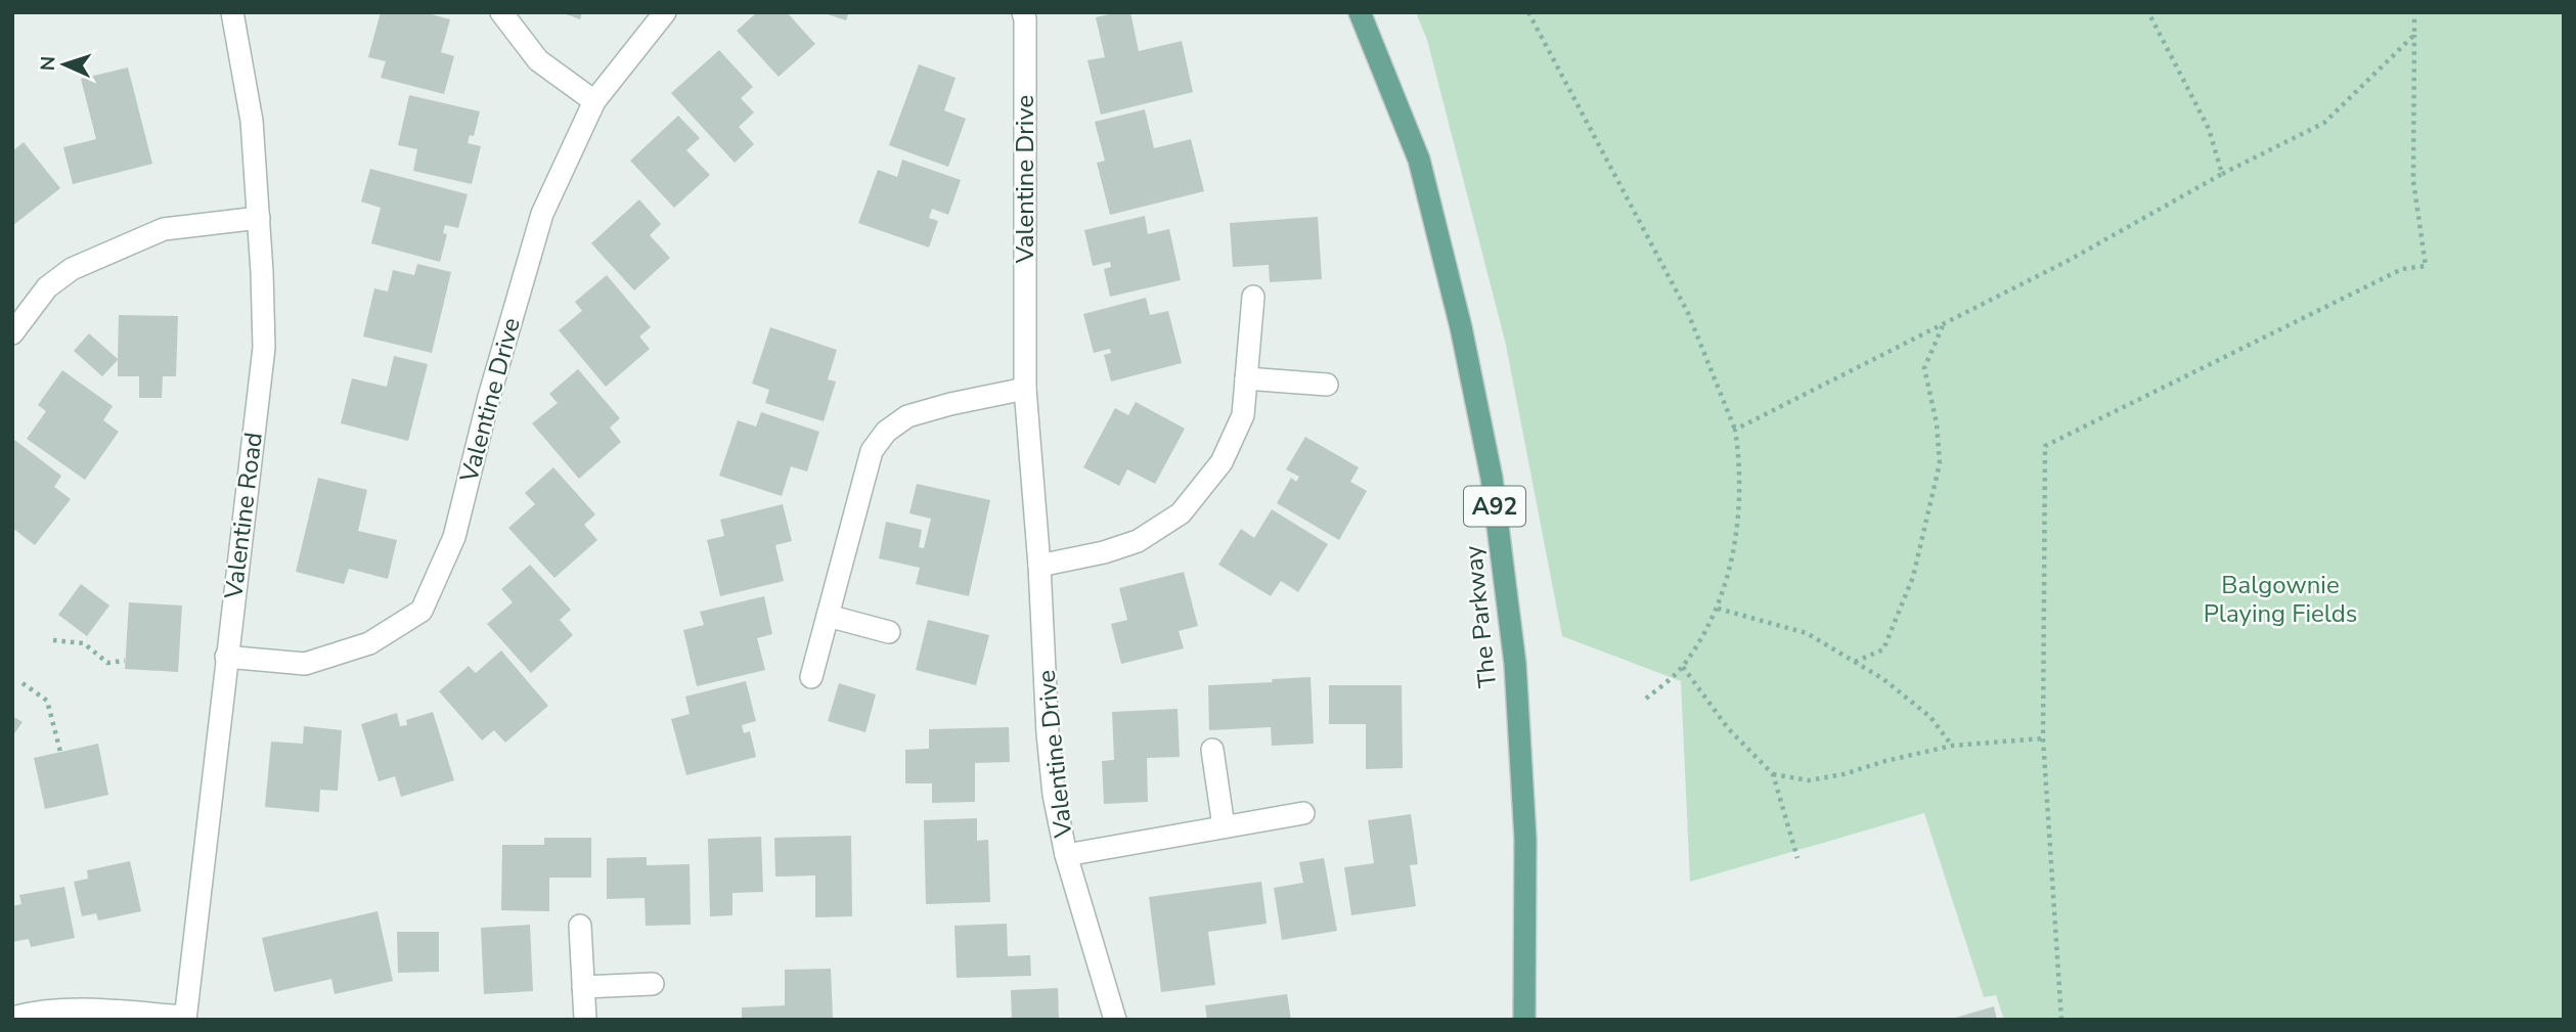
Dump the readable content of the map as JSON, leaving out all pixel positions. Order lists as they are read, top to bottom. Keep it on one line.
{"streets":{"main road":["A92","The Parkway"],"street":["Valentine Drive","Valentine Road"]},"crossings":[["Valentine Drive","Valentine Road"]],"parks":["Balgownie Playing Fields"],"north":"left"}
